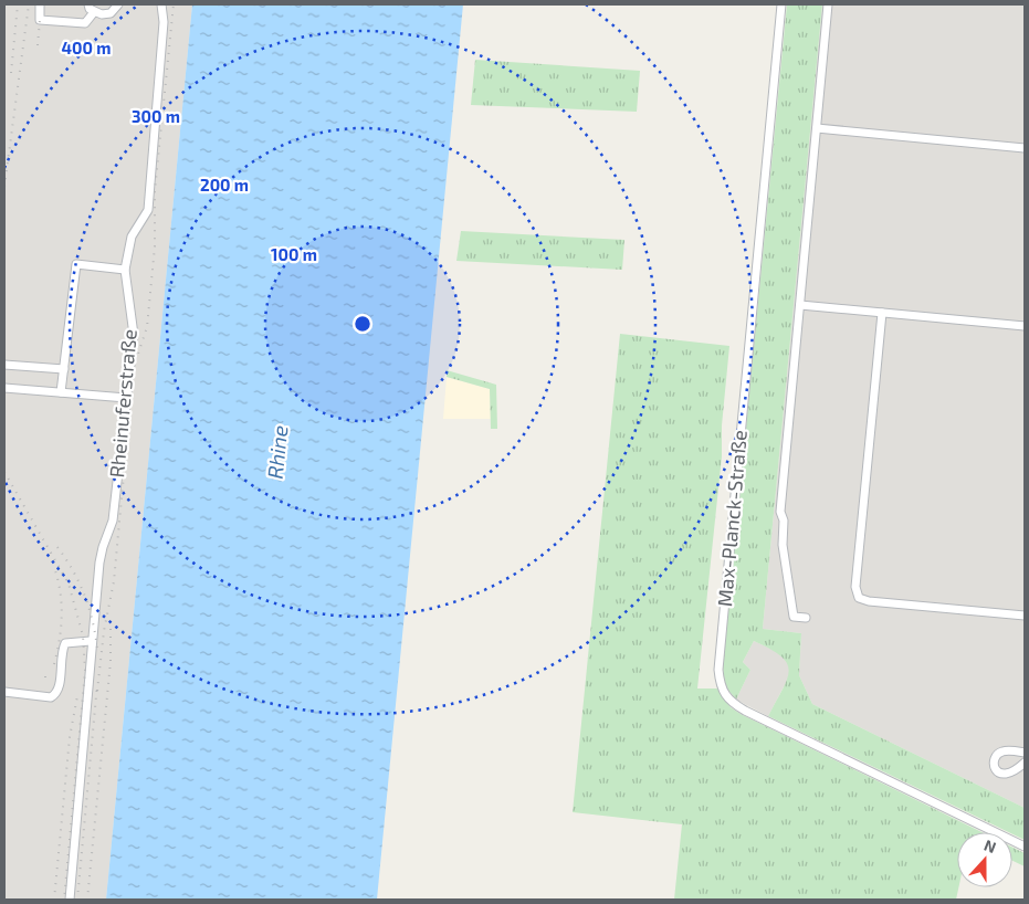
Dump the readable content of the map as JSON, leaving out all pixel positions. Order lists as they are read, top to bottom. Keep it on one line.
{"streets":{"street":["Rheinuferstraße","Max-Planck-Straße"]},"water":["Rhine"],"north":"top","rings":["400 m","300 m","200 m","100 m"]}
